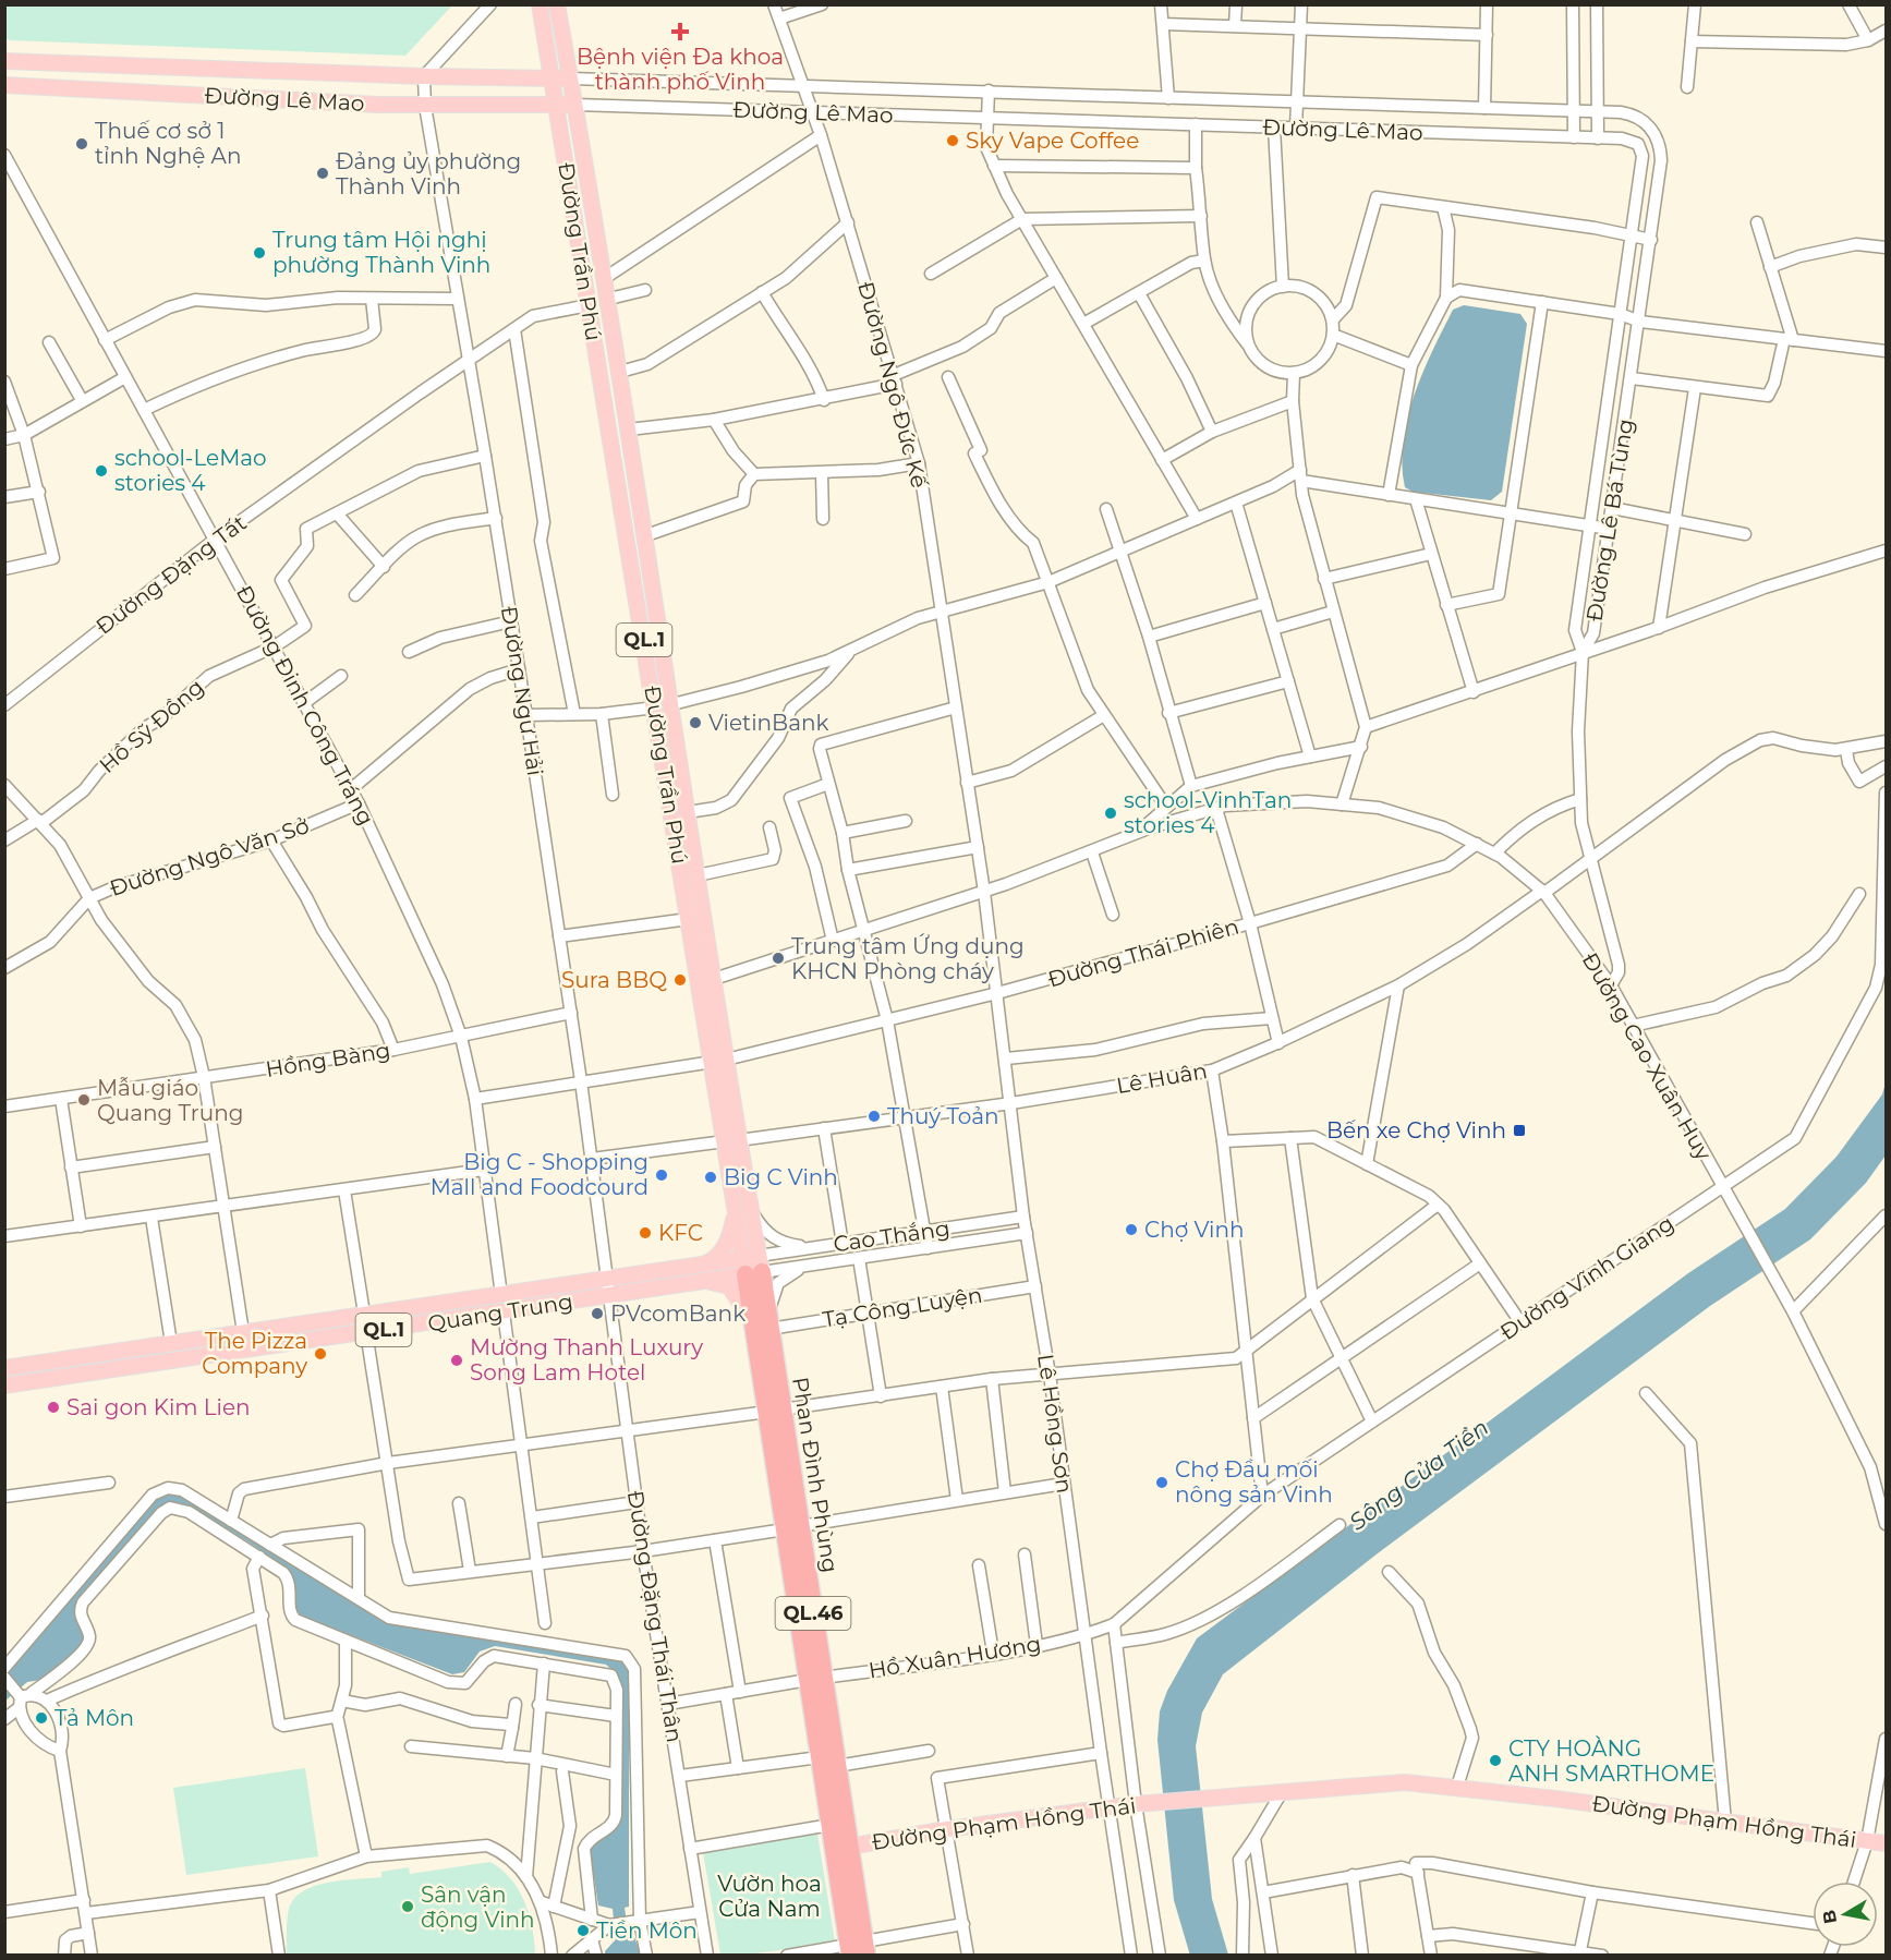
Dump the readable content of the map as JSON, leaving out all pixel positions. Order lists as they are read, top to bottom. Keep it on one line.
{"streets":{"highway":["Phan Đình Phùng","QL.46"],"main road":["Đường Lê Mao","Đường Trần Phú","QL.1","Quang Trung","Đường Phạm Hồng Thái"],"street":["Đường Ngô Đức Kế","Đường Lê Bá Tùng","Đường Đặng Tất","Đường Ngư Hải","Đường Đinh Công Tráng","Hồ Sỹ Đồng","Đường Ngô Văn Sở","Đường Thái Phiên","Đường Cao Xuân Huy","Hồng Bàng","Lê Huân","Cao Thắng","Đường Vĩnh Giang","Tạ Công Luyện","Lê Hồng Sơn","Đường Đặng Thái Thân","Hồ Xuân Hương"]},"crossings":[["Đường Lê Mao","Đường Trần Phú"],["Đường Lê Mao","Đường Ngô Đức Kế"],["Đường Lê Mao","Đường Lê Bá Tùng"],["Đường Lê Mao","Đường Ngư Hải"],["Đường Trần Phú","Đường Đặng Tất"],["Đường Trần Phú","Đường Thái Phiên"],["Đường Trần Phú","Đường Cao Xuân Huy"],["Đường Trần Phú","Lê Huân"],["Đường Trần Phú","Cao Thắng"],["Đường Trần Phú","Quang Trung"],["Đường Trần Phú","Phan Đình Phùng"],["Đường Ngô Đức Kế","Đường Cao Xuân Huy"],["Đường Ngô Đức Kế","Lê Hồng Sơn"],["Đường Đặng Tất","Đường Ngư Hải"],["Đường Đặng Tất","Đường Đinh Công Tráng"],["Đường Ngư Hải","Đường Thái Phiên"],["Đường Ngư Hải","Hồng Bàng"],["Đường Ngư Hải","Lê Huân"],["Đường Ngư Hải","Quang Trung"],["Đường Ngư Hải","Đường Đặng Thái Thân"],["Đường Đinh Công Tráng","Hồ Sỹ Đồng"],["Đường Đinh Công Tráng","Đường Ngô Văn Sở"],["Đường Đinh Công Tráng","Đường Thái Phiên"],["Đường Đinh Công Tráng","Hồng Bàng"],["Đường Đinh Công Tráng","Quang Trung"],["Đường Thái Phiên","Đường Cao Xuân Huy"],["Đường Thái Phiên","Lê Hồng Sơn"],["Đường Cao Xuân Huy","Lê Huân"],["Đường Cao Xuân Huy","Đường Vĩnh Giang"],["Đường Cao Xuân Huy","Lê Hồng Sơn"],["Lê Huân","Lê Hồng Sơn"],["Cao Thắng","Quang Trung"],["Cao Thắng","Lê Hồng Sơn"],["Cao Thắng","Phan Đình Phùng"],["Đường Vĩnh Giang","Lê Hồng Sơn"],["Đường Vĩnh Giang","Hồ Xuân Hương"],["Tạ Công Luyện","Lê Hồng Sơn"],["Tạ Công Luyện","Phan Đình Phùng"],["Quang Trung","Phan Đình Phùng"],["Quang Trung","Đường Đặng Thái Thân"],["Lê Hồng Sơn","Hồ Xuân Hương"],["Lê Hồng Sơn","Đường Phạm Hồng Thái"],["Phan Đình Phùng","Hồ Xuân Hương"],["Phan Đình Phùng","Đường Phạm Hồng Thái"],["Đường Đặng Thái Thân","Hồ Xuân Hương"]],"water":["Sông Cửa Tiền"],"parks":["Vườn hoa Cửa Nam"],"places":{"health":["Bệnh viện Đa khoa thành phố Vinh"],"other":["Sky Vape Coffee","Thuế cơ sở 1 tỉnh Nghệ An","Đảng ủy phường Thành Vinh","Trung tâm Hội nghị phường Thành Vinh","school-LeMao stories 4","VietinBank","school-VinhTan stories 4","Trung tâm Ứng dụng KHCN Phòng cháy","Sura BBQ","Mẫu giáo Quang Trung","Thuý Toản","Big C - Shopping Mall and Foodcourd","Big C Vinh","Chợ Vinh","KFC","PVcomBank","The Pizza Company","Mường Thanh Luxury Song Lam Hotel","Sai gon Kim Lien","Chợ Đầu mối nông sản Vinh","Tả Môn","CTY HOÀNG ANH SMARTHOME","Sân vận động Vinh","Tiền Môn"],"transit":["Bến xe Chợ Vinh"]},"north":"left"}
